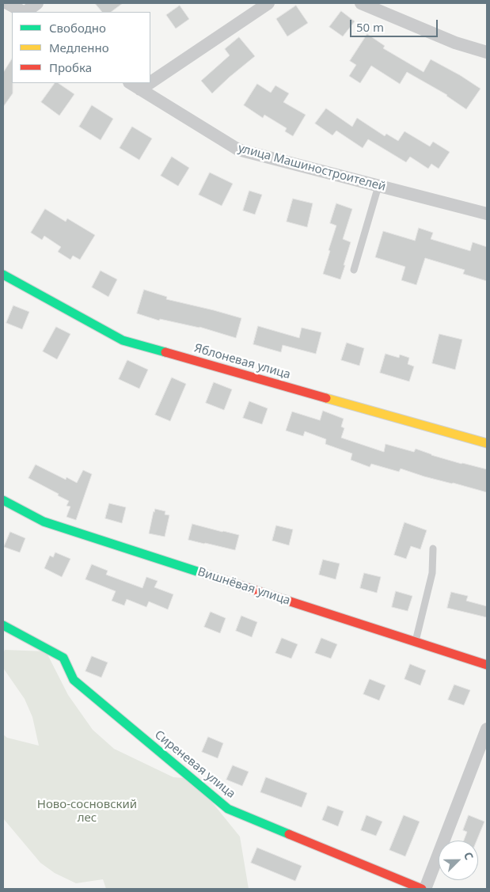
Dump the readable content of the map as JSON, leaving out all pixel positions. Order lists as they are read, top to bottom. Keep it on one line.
{"streets":{"street":["улица Машиностроителей","Яблоневая улица","Вишнёвая улица","Сиреневая улица"]},"parks":["Ново-сосновский лес"],"legend":["Свободно","Медленно","Пробка"],"scale_bar":"50 m","north":"top right"}
